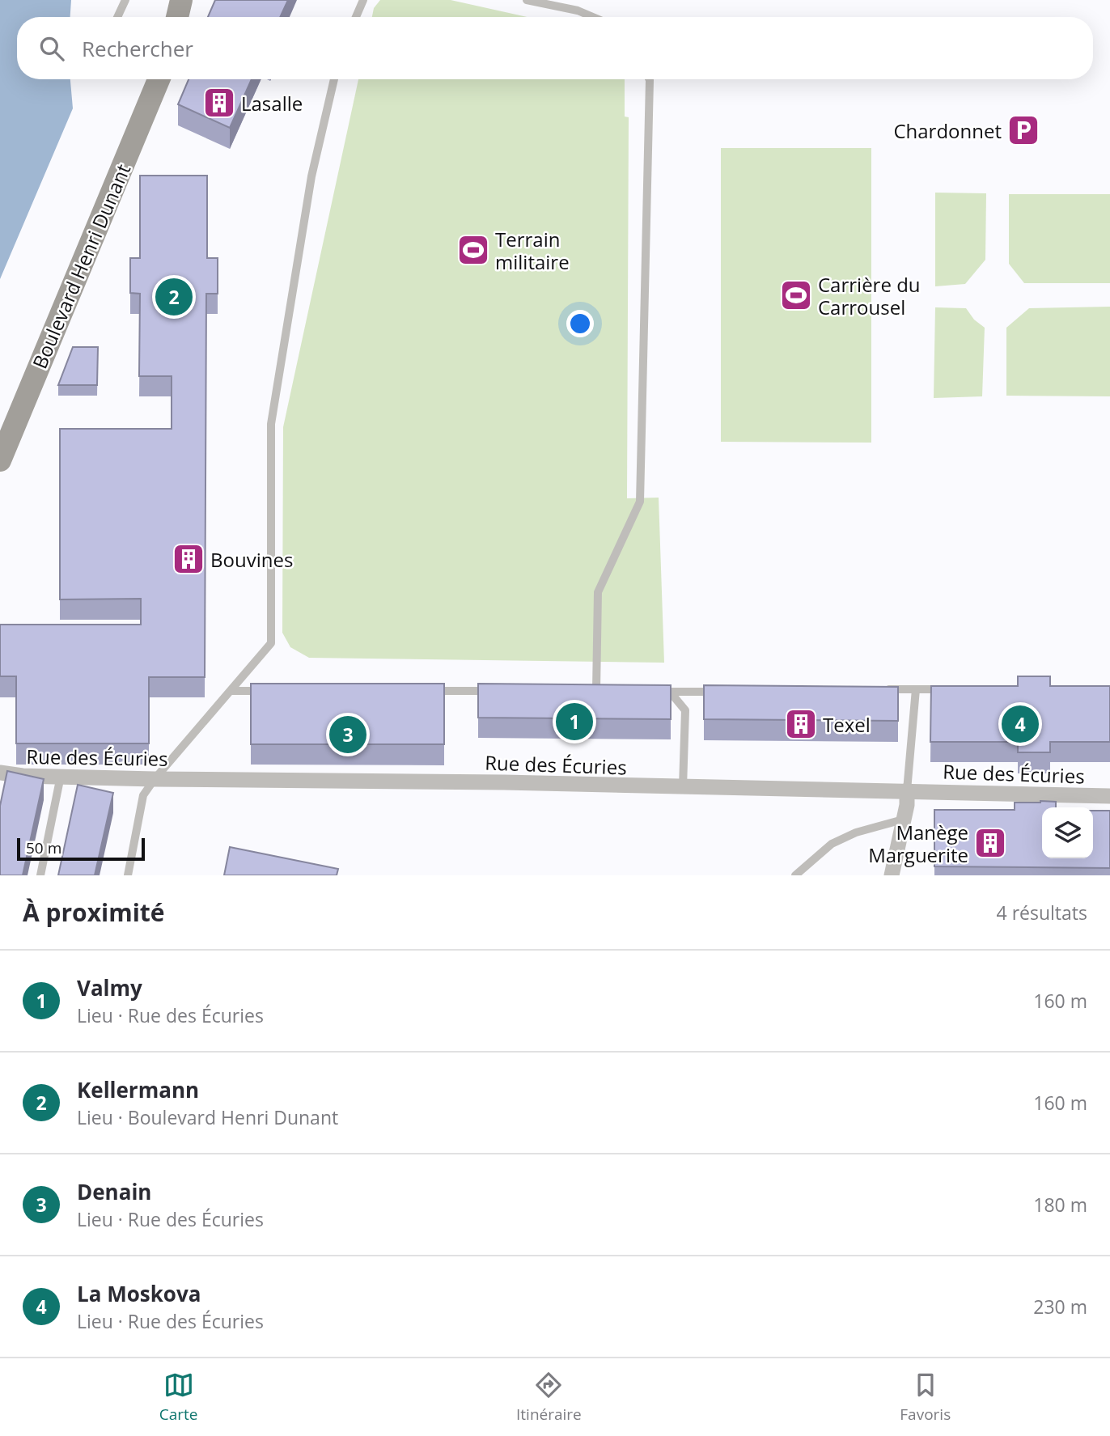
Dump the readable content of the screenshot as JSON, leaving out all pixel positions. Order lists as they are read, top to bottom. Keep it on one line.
{"streets":{"main road":["Boulevard Henri Dunant"],"street":["Rue des Écuries"]},"places":{"building":["Lasalle","Bouvines","Texel","Manège Marguerite"],"parking":["Chardonnet"],"sports":["Terrain militaire","Carrière du Carrousel"]},"scale_bar":"50 m","page":{"search":"Rechercher","pins":["2","1","4","3"],"scale":"50 m","heading":["À proximité","4 résultats"],"list":[{"mark":"1","name":"Valmy","note":"Lieu · Rue des Écuries","value":"160 m"},{"mark":"2","name":"Kellermann","note":"Lieu · Boulevard Henri Dunant","value":"160 m"},{"mark":"3","name":"Denain","note":"Lieu · Rue des Écuries","value":"180 m"},{"mark":"4","name":"La Moskova","note":"Lieu · Rue des Écuries","value":"230 m"}],"nav":["Carte","Itinéraire","Favoris"]}}
